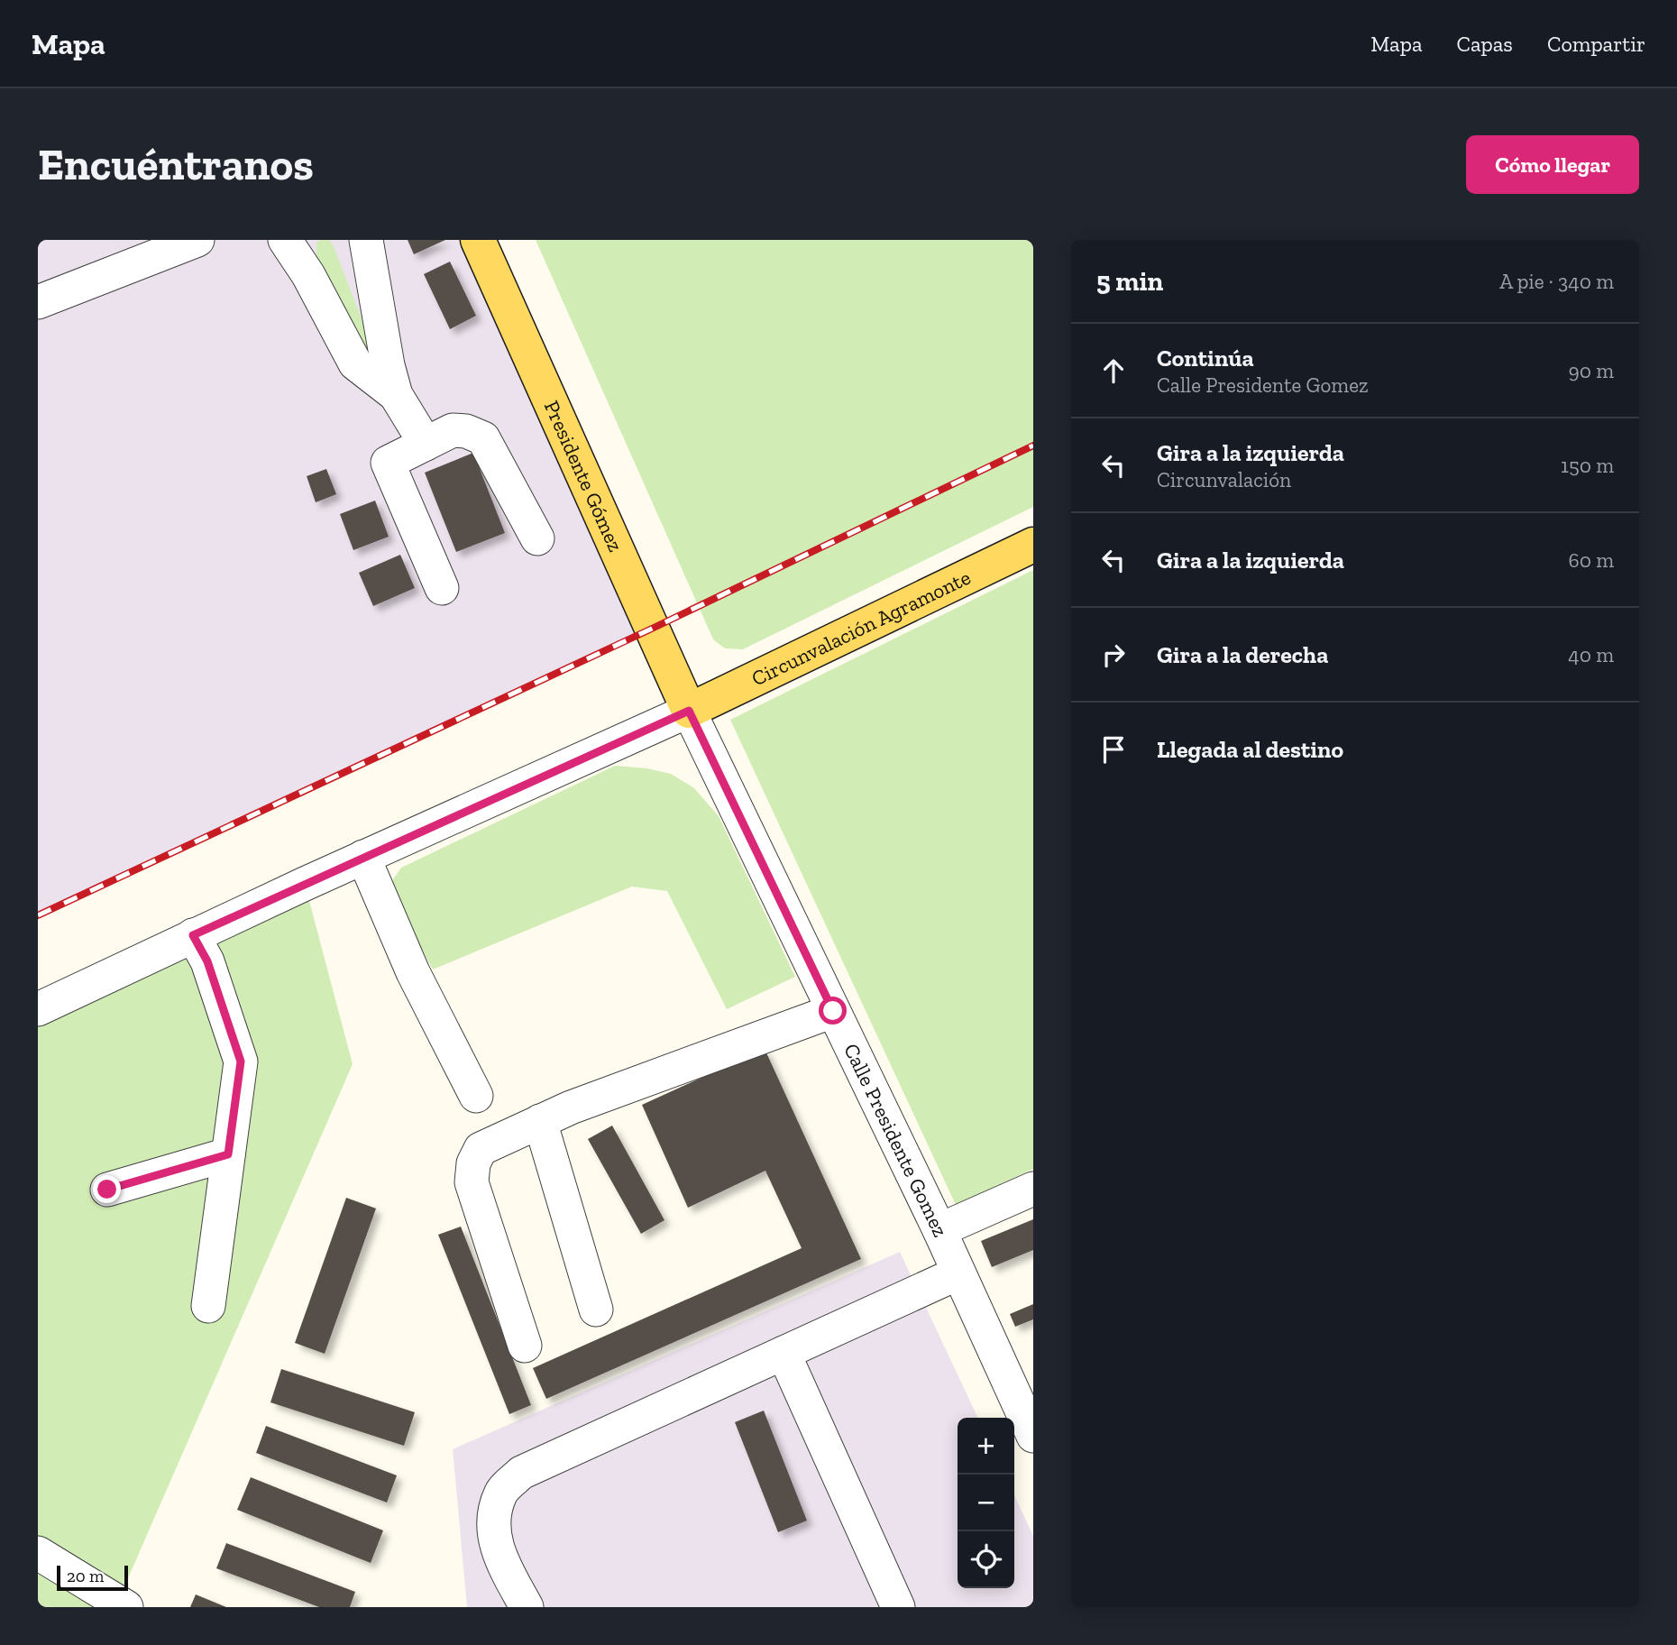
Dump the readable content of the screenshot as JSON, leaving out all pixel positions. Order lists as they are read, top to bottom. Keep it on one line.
{"streets":{"main road":["Presidente Gómez","Circunvalación Agramonte"],"street":["Calle Presidente Gomez"]},"crossings":[["Presidente Gómez","Circunvalación Agramonte"],["Presidente Gómez","Calle Presidente Gomez"],["Circunvalación Agramonte","Calle Presidente Gomez"]],"scale_bar":"20 m","page":{"header":"Mapa","nav":["Mapa","Capas","Compartir"],"buttons":"Cómo llegar","title":"Encuéntranos","heading":["5 min","A pie · 340 m"],"list":[["Continúa","Calle Presidente Gomez","90 m"],["Gira a la izquierda","Circunvalación","150 m"],["Gira a la izquierda","60 m"],["Gira a la derecha","40 m"],"Llegada al destino"],"map_buttons":["+","−"],"scale":"20 m"}}
